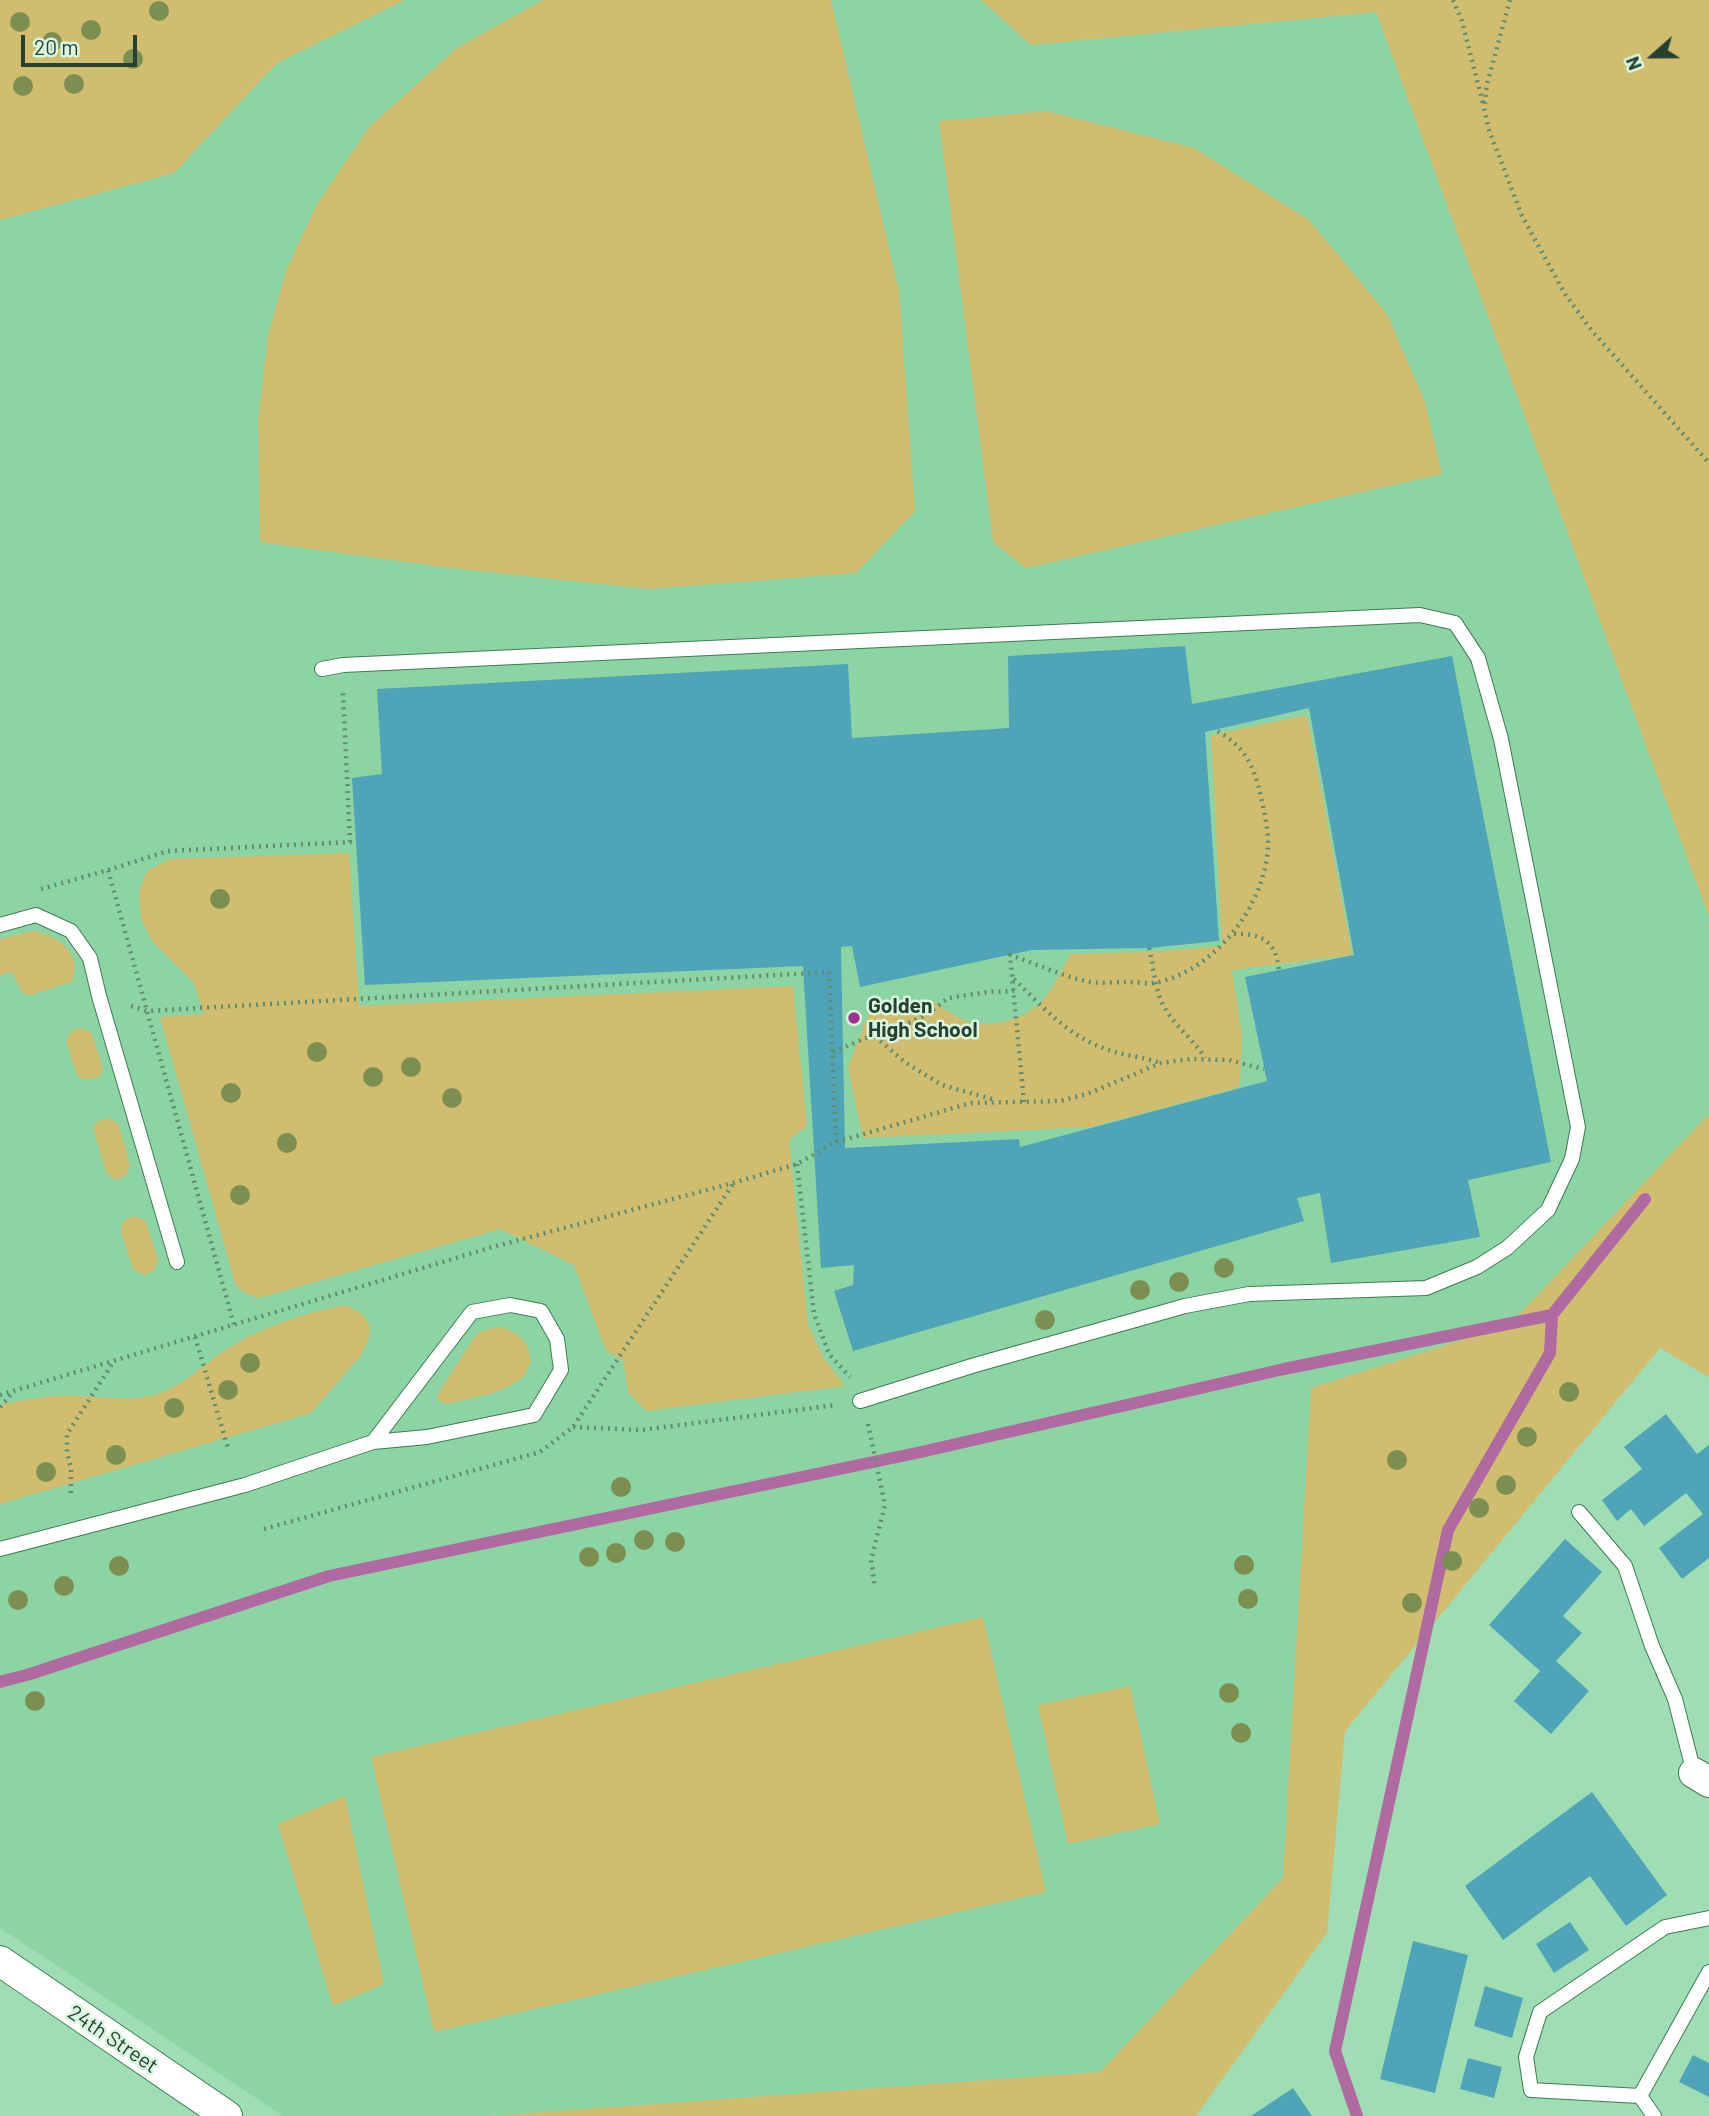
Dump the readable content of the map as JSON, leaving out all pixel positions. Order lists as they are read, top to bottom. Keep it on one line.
{"streets":{"street":["24th Street"]},"places":["Golden High School"],"scale_bar":"20 m","north":"left"}
